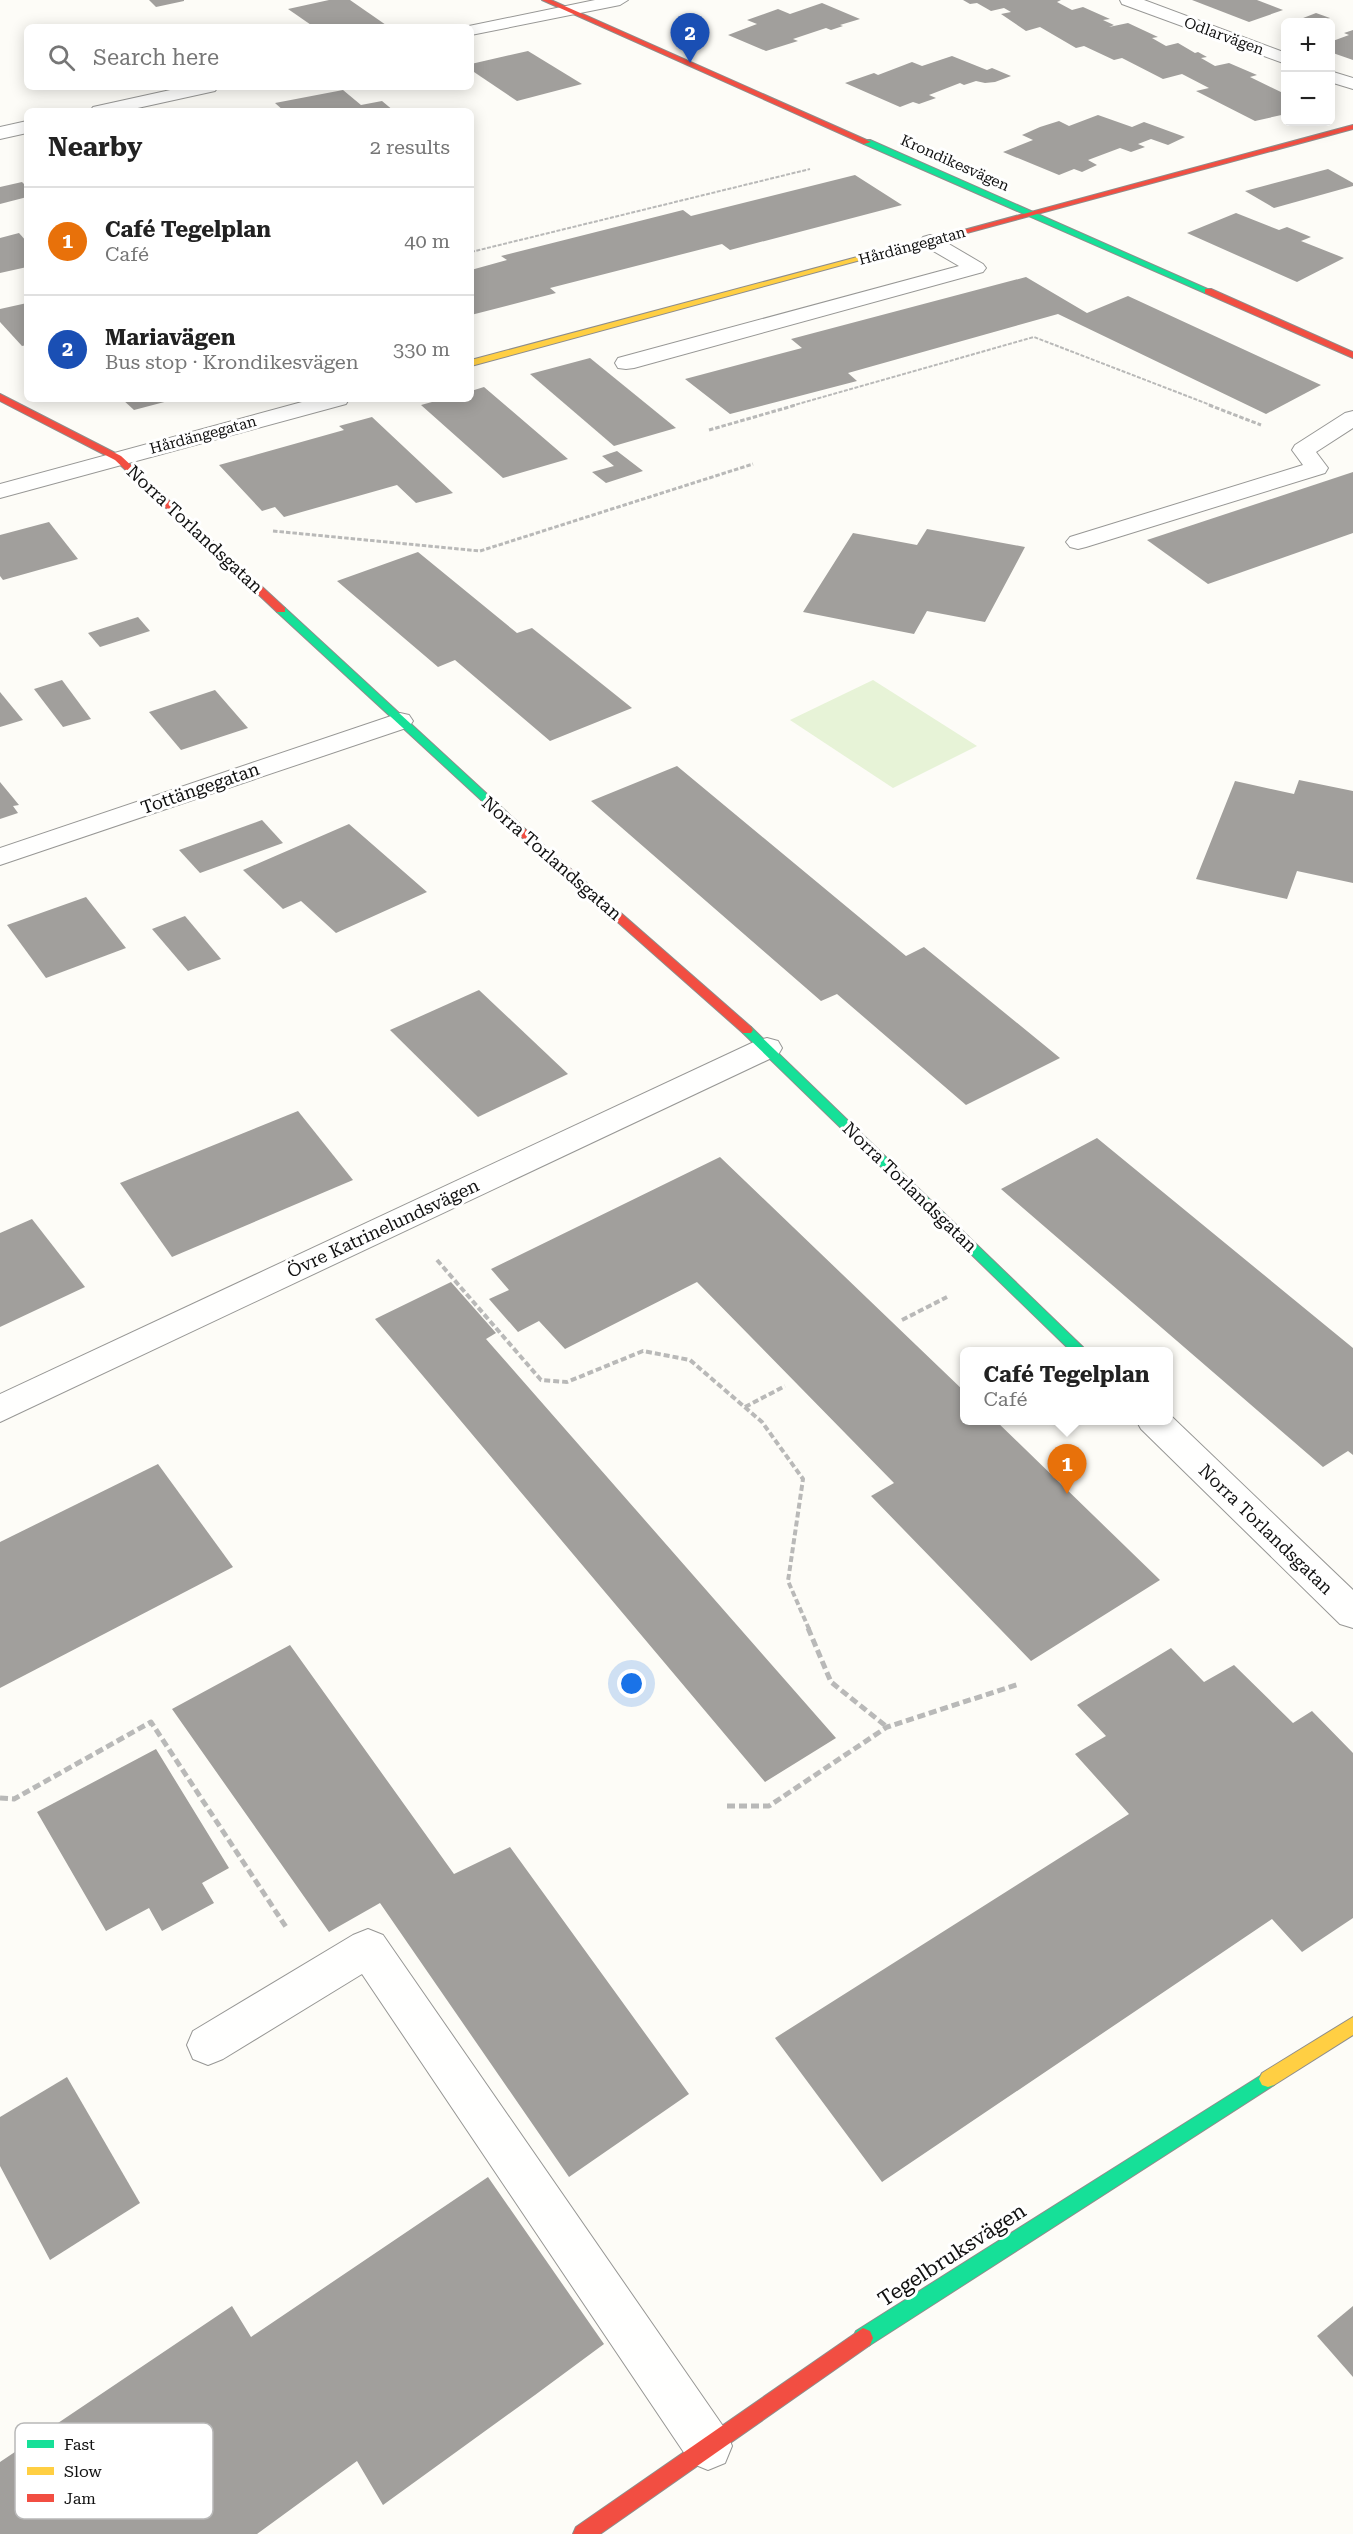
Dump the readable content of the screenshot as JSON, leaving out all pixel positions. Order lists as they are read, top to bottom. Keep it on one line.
{"streets":{"street":["Odlarvägen","Krondikesvägen","Hårdängegatan","Norra Torlandsgatan","Tottängegatan","Övre Katrinelundsvägen","Tegelbruksvägen"]},"crossings":[["Krondikesvägen","Hårdängegatan"],["Hårdängegatan","Norra Torlandsgatan"],["Norra Torlandsgatan","Tottängegatan"],["Norra Torlandsgatan","Övre Katrinelundsvägen"]],"legend":["Fast","Slow","Jam"],"page":{"pins":["2","1"],"map_buttons":["+","−"],"search":"Search here","heading":["Nearby","2 results"],"list":[{"mark":"1","name":"Café Tegelplan","note":"Café","value":"40 m"},{"mark":"2","name":"Mariavägen","note":"Bus stop · Krondikesvägen","value":"330 m"}],"popup":["Café Tegelplan","Café"]}}
